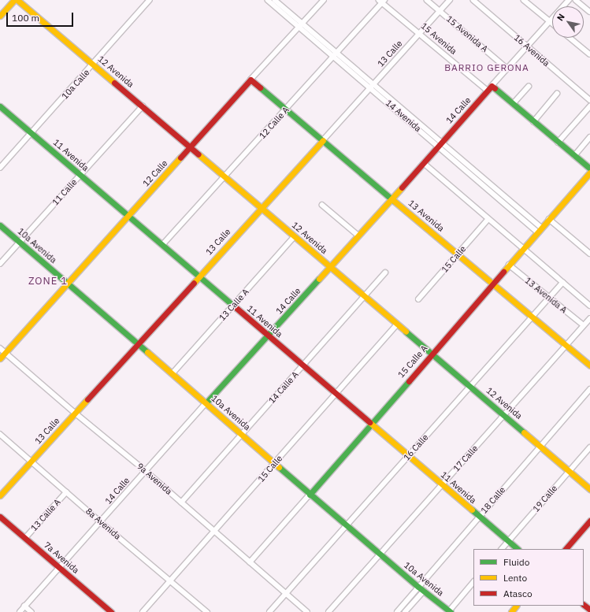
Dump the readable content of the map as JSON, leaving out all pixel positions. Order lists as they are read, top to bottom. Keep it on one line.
{"streets":{"street":["15 Avenida A","15 Avenida","16 Avenida","13 Calle","12 Avenida","10a Calle","14 Calle","14 Avenida","12 Calle A","11 Avenida","12 Calle","11 Calle","13 Avenida","10a Avenida","15 Calle","13 Avenida A","13 Calle A","15 Calle A","14 Calle A","16 Calle","17 Calle","9a Avenida","19 Calle","18 Calle","8a Avenida","7a Avenida"]},"crossings":[["15 Avenida A","13 Calle"],["15 Avenida A","14 Calle"],["15 Avenida","13 Calle"],["15 Avenida","14 Calle"],["15 Avenida","12 Calle A"],["16 Avenida","14 Calle"],["13 Calle","12 Avenida"],["13 Calle","14 Avenida"],["13 Calle","11 Avenida"],["13 Calle","13 Avenida"],["13 Calle","10a Avenida"],["13 Calle","9a Avenida"],["13 Calle","8a Avenida"],["12 Avenida","10a Calle"],["12 Avenida","14 Calle"],["12 Avenida","12 Calle A"],["12 Avenida","12 Calle"],["12 Avenida","11 Calle"],["12 Avenida","15 Calle"],["12 Avenida","13 Calle A"],["12 Avenida","15 Calle A"],["12 Avenida","14 Calle A"],["12 Avenida","16 Calle"],["12 Avenida","17 Calle"],["12 Avenida","19 Calle"],["12 Avenida","18 Calle"],["10a Calle","11 Avenida"],["14 Calle","14 Avenida"],["14 Calle","11 Avenida"],["14 Calle","13 Avenida"],["14 Calle","10a Avenida"],["14 Calle","9a Avenida"],["14 Calle","8a Avenida"],["14 Calle","7a Avenida"],["14 Avenida","12 Calle A"],["14 Avenida","12 Calle"],["14 Avenida","15 Calle A"],["12 Calle A","11 Avenida"],["12 Calle A","13 Avenida"],["11 Avenida","12 Calle"],["11 Avenida","11 Calle"],["11 Avenida","15 Calle"],["11 Avenida","13 Calle A"],["11 Avenida","15 Calle A"],["11 Avenida","14 Calle A"],["11 Avenida","16 Calle"],["11 Avenida","17 Calle"],["11 Avenida","19 Calle"],["11 Avenida","18 Calle"],["12 Calle","13 Avenida"],["12 Calle","10a Avenida"],["12 Calle","9a Avenida"],["11 Calle","10a Avenida"],["13 Avenida","15 Calle"],["13 Avenida","15 Calle A"],["13 Avenida","16 Calle"],["13 Avenida","17 Calle"],["10a Avenida","15 Calle"],["10a Avenida","13 Calle A"],["10a Avenida","15 Calle A"],["10a Avenida","14 Calle A"],["10a Avenida","16 Calle"],["10a Avenida","17 Calle"],["10a Avenida","18 Calle"],["15 Calle","9a Avenida"],["15 Calle","8a Avenida"],["13 Avenida A","15 Calle A"],["13 Avenida A","16 Calle"],["13 Avenida A","17 Calle"],["13 Calle A","8a Avenida"],["13 Calle A","7a Avenida"],["15 Calle A","9a Avenida"],["14 Calle A","9a Avenida"],["16 Calle","9a Avenida"]],"districts":["BARRIO GERONA","ZONE 1"],"legend":["Fluido","Lento","Atasco"],"scale_bar":"100 m","north":"top left"}
